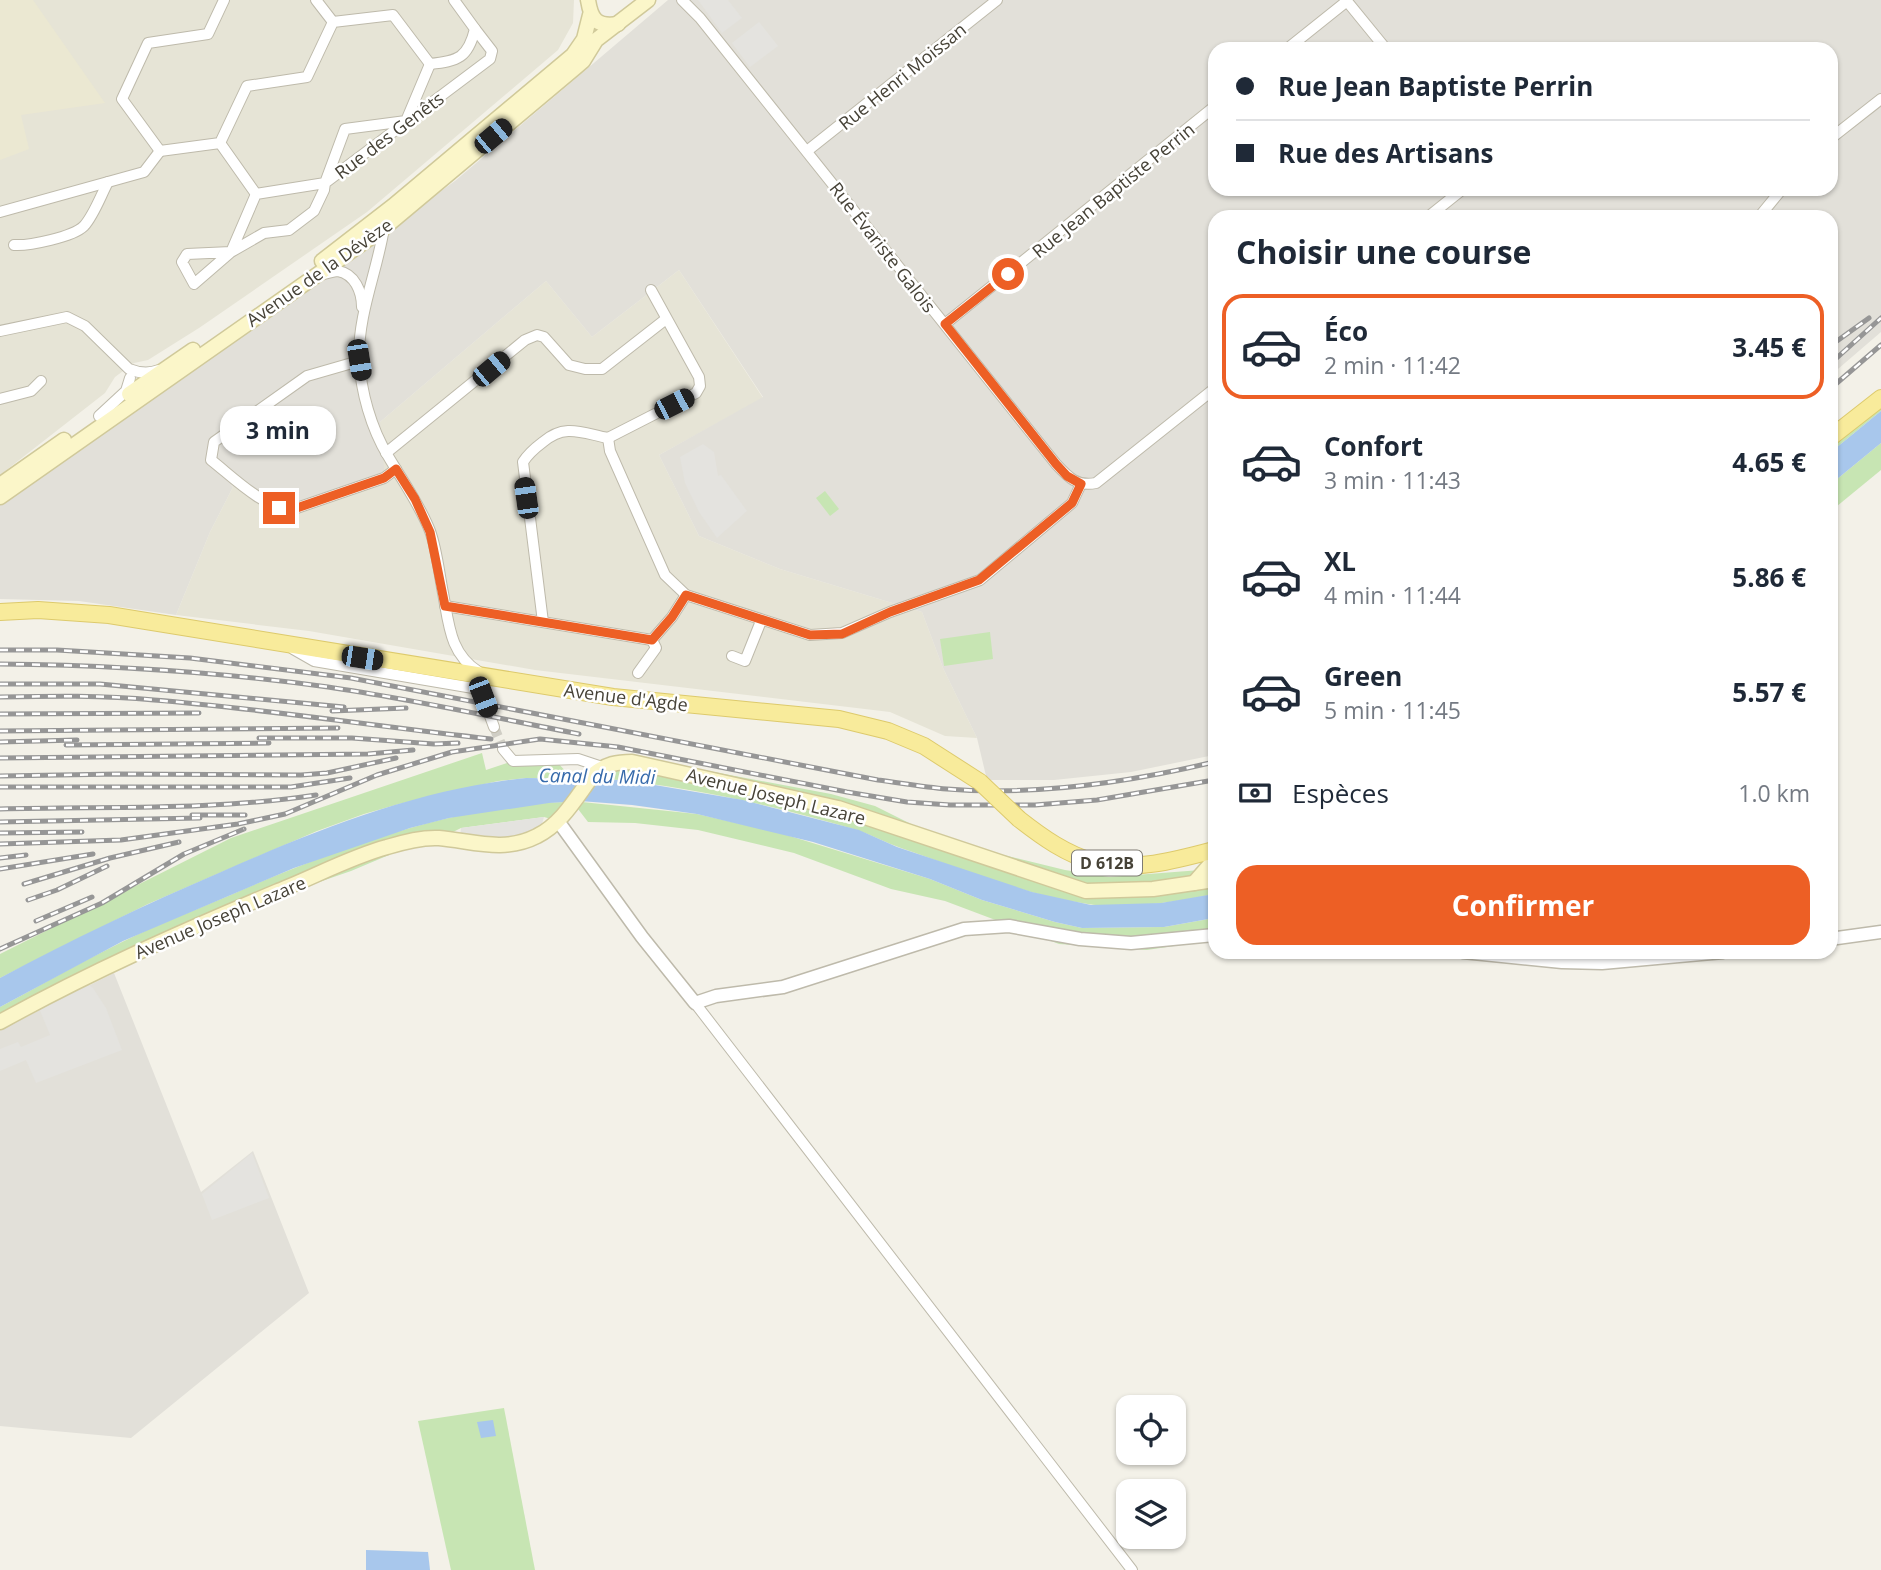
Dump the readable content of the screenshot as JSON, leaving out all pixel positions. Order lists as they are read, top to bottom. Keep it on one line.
{"streets":{"main road":["Avenue de la Dévèze","Avenue d'Agde","Avenue Joseph Lazare","D 612B"],"street":["Rue Henri Moissan","Rue des Genêts","Rue Jean Baptiste Perrin","Rue Évariste Galois"]},"crossings":[["Rue Henri Moissan","Rue Évariste Galois"],["Rue Jean Baptiste Perrin","Rue Évariste Galois"]],"water":["Canal du Midi"],"page":{"banner":["Rue Jean Baptiste Perrin","Rue des Artisans"],"heading":"Choisir une course","list":[{"name":"Éco","note":"2 min · 11:42","value":"3.45 €"},{"name":"Confort","note":"3 min · 11:43","value":"4.65 €"},{"name":"XL","note":"4 min · 11:44","value":"5.86 €"},{"name":"Green","note":"5 min · 11:45","value":"5.57 €"}],"bubble":"3 min","pay":["Espèces","1.0 km"],"buttons":"Confirmer"}}
